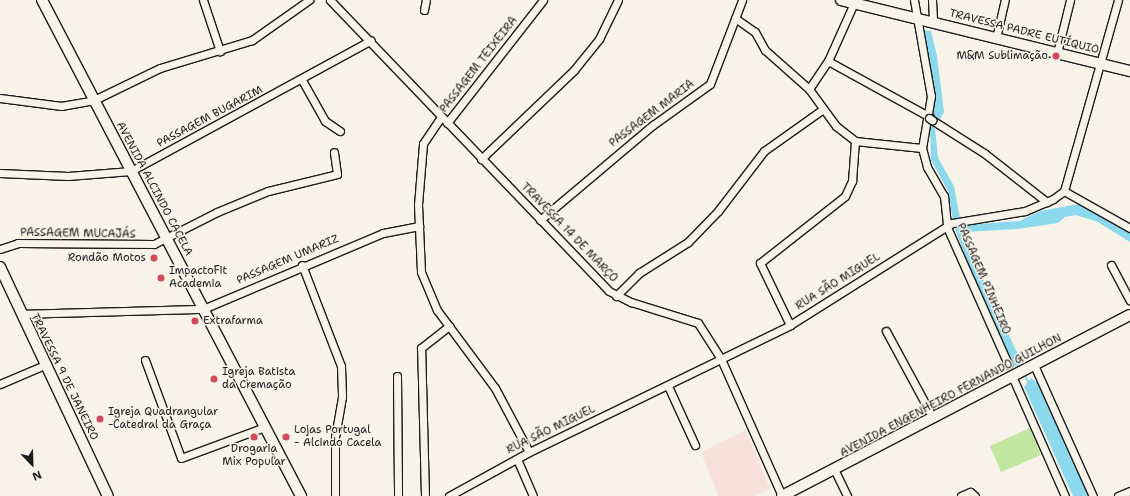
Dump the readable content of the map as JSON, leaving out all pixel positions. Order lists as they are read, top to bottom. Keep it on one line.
{"streets":{"main road":["TRAVESSA PADRE EUTÍQUIO","AVENIDA ALCINDO CACELA","TRAVESSA 9 DE JANEIRO","AVENIDA ENGENHEIRO FERNANDO GUILHON"],"street":["PASSAGEM TEIXEIRA","PASSAGEM MARIA","PASSAGEM BUGARIM","TRAVESSA 14 DE MARÇO","PASSAGEM MUCAJÁS","PASSAGEM UMARIZ","PASSAGEM PINHEIRO","RUA SÃO MIGUEL"]},"crossings":[["TRAVESSA PADRE EUTÍQUIO","PASSAGEM PINHEIRO"],["PASSAGEM TEIXEIRA","TRAVESSA 14 DE MARÇO"],["PASSAGEM TEIXEIRA","PASSAGEM UMARIZ"],["PASSAGEM TEIXEIRA","RUA SÃO MIGUEL"],["PASSAGEM MARIA","TRAVESSA 14 DE MARÇO"],["PASSAGEM BUGARIM","AVENIDA ALCINDO CACELA"],["PASSAGEM BUGARIM","TRAVESSA 14 DE MARÇO"],["AVENIDA ALCINDO CACELA","PASSAGEM MUCAJÁS"],["AVENIDA ALCINDO CACELA","PASSAGEM UMARIZ"],["TRAVESSA 14 DE MARÇO","RUA SÃO MIGUEL"],["TRAVESSA 14 DE MARÇO","AVENIDA ENGENHEIRO FERNANDO GUILHON"],["PASSAGEM UMARIZ","TRAVESSA 9 DE JANEIRO"],["PASSAGEM PINHEIRO","RUA SÃO MIGUEL"]],"places":["M&M Sublimação","Rondão Motos","ImpactoFit Academia","Extrafarma","Igreja Batista da Cremação","Igreja Quadrangular -Catedral da Graça","Drogaria Mix Popular","Lojas Portugal - Alcindo Cacela"],"north":"bottom right"}
